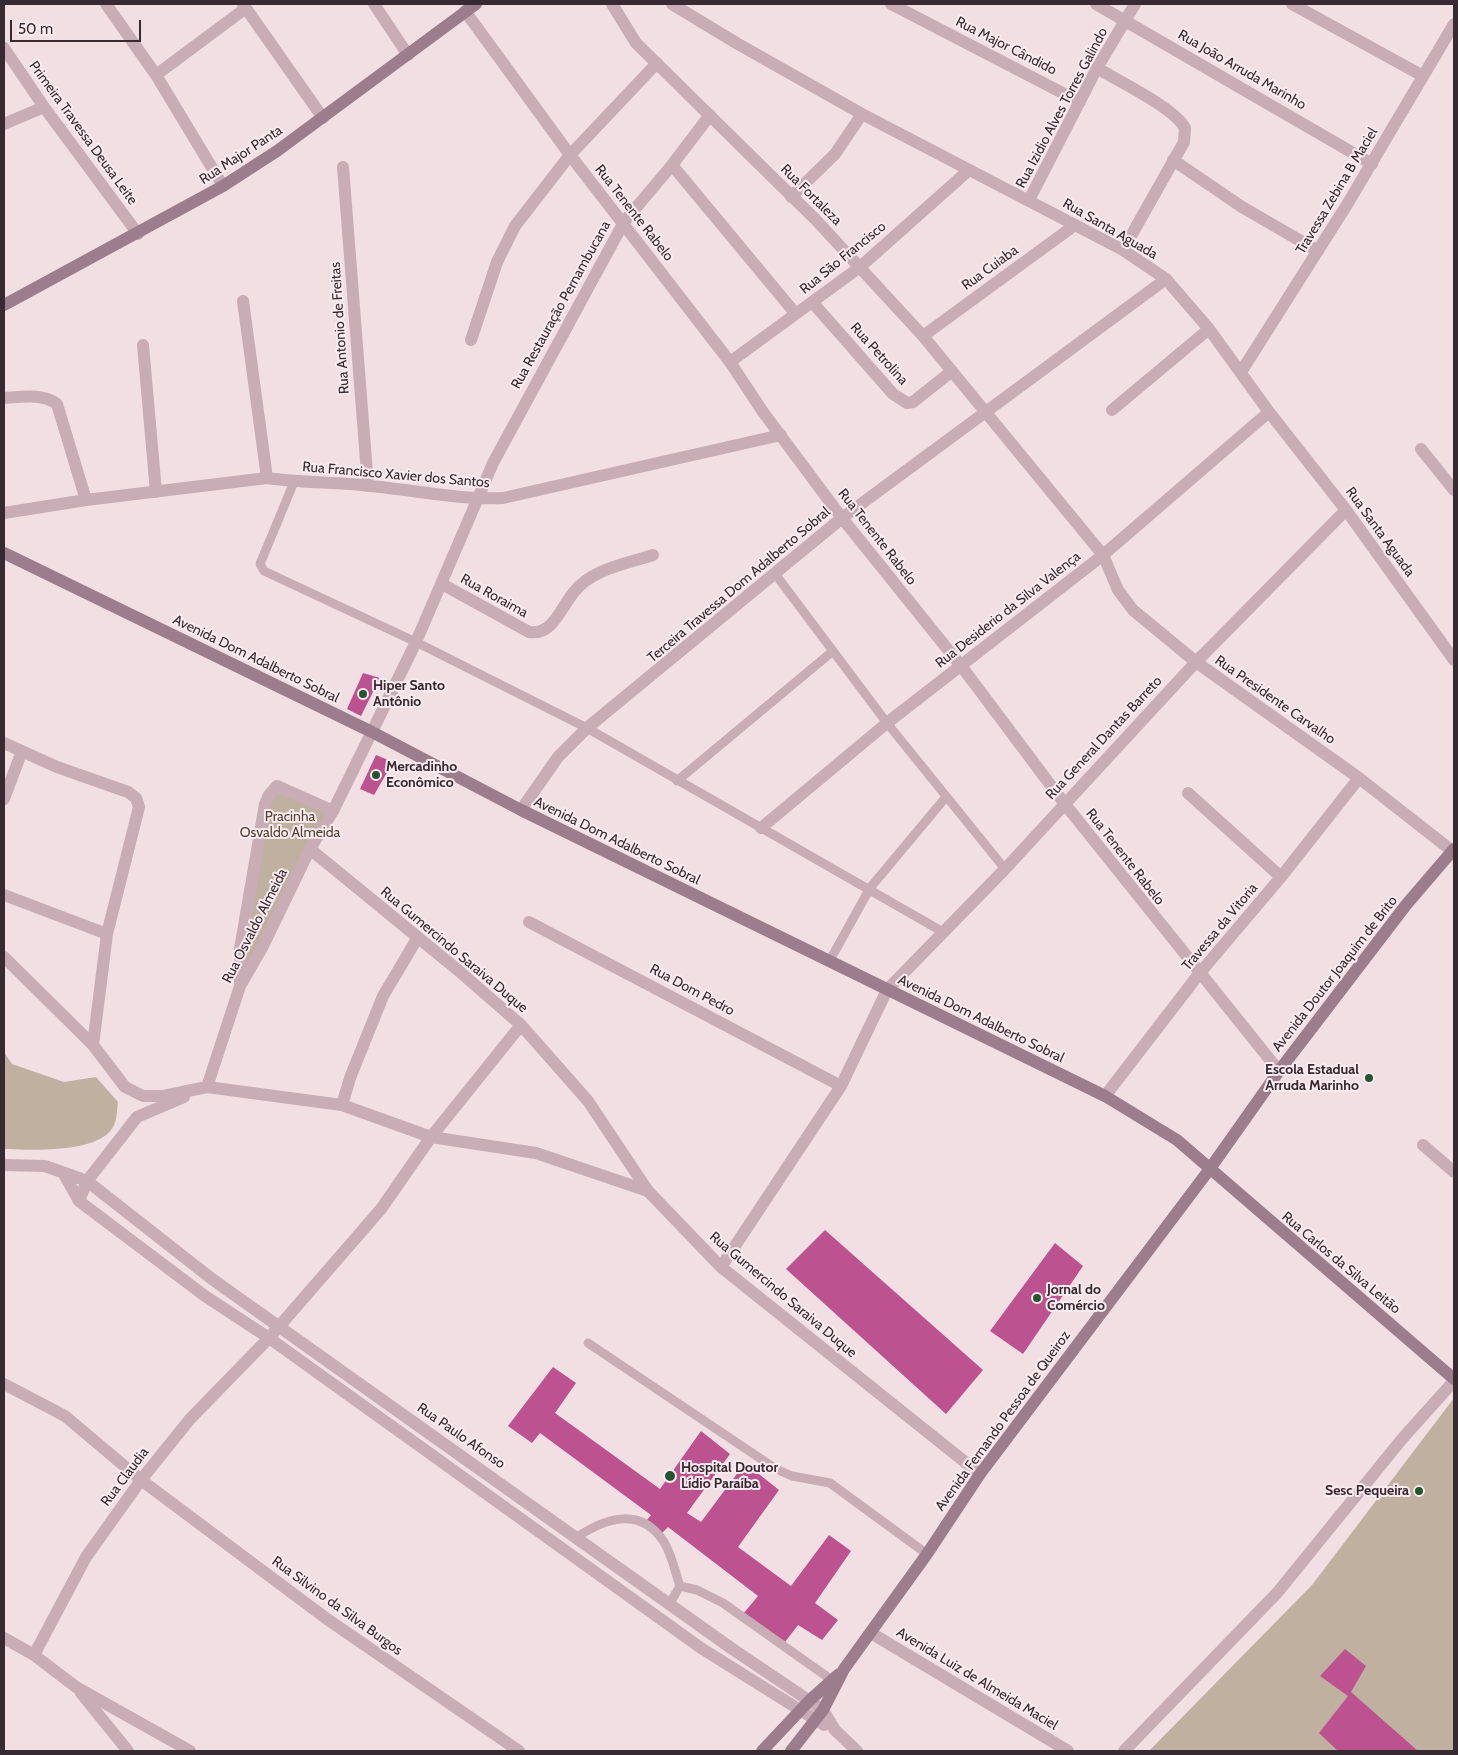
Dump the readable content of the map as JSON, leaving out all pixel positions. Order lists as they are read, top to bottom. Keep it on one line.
{"streets":{"main road":["Rua Major Panta","Avenida Dom Adalberto Sobral","Avenida Doutor Joaquim de Brito","Rua Carlos da Silva Leitão","Avenida Fernando Pessoa de Queiroz"],"street":["Rua Major Cândido","Rua João Arruda Marinho","Rua Izidio Alves Torres Galindo","Primeira Travessa Deusa Leite","Travessa Zebina B Maciel","Rua Fortaleza","Rua Tenente Rabelo","Rua Santa Aguada","Rua São Francisco","Rua Cuiaba","Rua Restauração Pernambucana","Rua Antonio de Freitas","Rua Petrolina","Rua Francisco Xavier dos Santos","Terceira Travessa Dom Adalberto Sobral","Rua Roraima","Rua Desiderio da Silva Valença","Rua Presidente Carvalho","Rua General Dantas Barreto","Rua Osvaldo Almeida","Travessa da Vitoria","Rua Gumercindo Saraiva Duque","Rua Dom Pedro","Rua Paulo Afonso","Rua Claudia","Rua Silvino da Silva Burgos","Avenida Luiz de Almeida Maciel"]},"crossings":[["Rua Major Cândido","Rua Izidio Alves Torres Galindo"],["Rua João Arruda Marinho","Rua Izidio Alves Torres Galindo"],["Rua João Arruda Marinho","Travessa Zebina B Maciel"],["Rua Izidio Alves Torres Galindo","Rua Santa Aguada"],["Primeira Travessa Deusa Leite","Rua Major Panta"],["Rua Major Panta","Rua Tenente Rabelo"],["Travessa Zebina B Maciel","Rua Santa Aguada"],["Rua Fortaleza","Rua São Francisco"],["Rua Fortaleza","Rua Cuiaba"],["Rua Fortaleza","Rua Restauração Pernambucana"],["Rua Fortaleza","Rua Petrolina"],["Rua Fortaleza","Terceira Travessa Dom Adalberto Sobral"],["Rua Fortaleza","Rua Presidente Carvalho"],["Rua Tenente Rabelo","Rua São Francisco"],["Rua Tenente Rabelo","Rua Restauração Pernambucana"],["Rua Tenente Rabelo","Rua Francisco Xavier dos Santos"],["Rua Tenente Rabelo","Terceira Travessa Dom Adalberto Sobral"],["Rua Tenente Rabelo","Rua Desiderio da Silva Valença"],["Rua Tenente Rabelo","Rua General Dantas Barreto"],["Rua Tenente Rabelo","Travessa da Vitoria"],["Rua Tenente Rabelo","Avenida Doutor Joaquim de Brito"],["Rua Santa Aguada","Rua São Francisco"],["Rua Santa Aguada","Rua Cuiaba"],["Rua Santa Aguada","Terceira Travessa Dom Adalberto Sobral"],["Rua Santa Aguada","Rua Desiderio da Silva Valença"],["Rua Santa Aguada","Rua General Dantas Barreto"],["Rua São Francisco","Rua Petrolina"],["Rua Restauração Pernambucana","Rua Francisco Xavier dos Santos"],["Rua Restauração Pernambucana","Rua Roraima"],["Rua Antonio de Freitas","Rua Francisco Xavier dos Santos"],["Rua Francisco Xavier dos Santos","Rua Roraima"],["Terceira Travessa Dom Adalberto Sobral","Avenida Dom Adalberto Sobral"],["Terceira Travessa Dom Adalberto Sobral","Rua Presidente Carvalho"],["Rua Roraima","Avenida Dom Adalberto Sobral"],["Rua Roraima","Rua Osvaldo Almeida"],["Rua Desiderio da Silva Valença","Rua Presidente Carvalho"],["Avenida Dom Adalberto Sobral","Rua General Dantas Barreto"],["Avenida Dom Adalberto Sobral","Rua Osvaldo Almeida"],["Avenida Dom Adalberto Sobral","Travessa da Vitoria"],["Avenida Dom Adalberto Sobral","Avenida Doutor Joaquim de Brito"],["Avenida Dom Adalberto Sobral","Rua Carlos da Silva Leitão"],["Avenida Dom Adalberto Sobral","Avenida Fernando Pessoa de Queiroz"],["Rua Presidente Carvalho","Rua General Dantas Barreto"],["Rua Presidente Carvalho","Travessa da Vitoria"],["Rua Presidente Carvalho","Avenida Doutor Joaquim de Brito"],["Rua General Dantas Barreto","Rua Gumercindo Saraiva Duque"],["Rua General Dantas Barreto","Rua Dom Pedro"],["Rua Osvaldo Almeida","Rua Gumercindo Saraiva Duque"],["Rua Gumercindo Saraiva Duque","Avenida Fernando Pessoa de Queiroz"],["Rua Gumercindo Saraiva Duque","Rua Claudia"],["Avenida Doutor Joaquim de Brito","Rua Carlos da Silva Leitão"],["Avenida Doutor Joaquim de Brito","Avenida Fernando Pessoa de Queiroz"],["Rua Carlos da Silva Leitão","Avenida Fernando Pessoa de Queiroz"],["Avenida Fernando Pessoa de Queiroz","Rua Paulo Afonso"],["Avenida Fernando Pessoa de Queiroz","Avenida Luiz de Almeida Maciel"],["Rua Paulo Afonso","Rua Claudia"],["Rua Claudia","Rua Silvino da Silva Burgos"]],"parks":["Pracinha Osvaldo Almeida"],"places":["Hiper Santo Antônio","Mercadinho Econômico","Escola Estadual Arruda Marinho","Jornal do Comércio","Hospital Doutor Lídio Paraíba","Sesc Pequeira"],"scale_bar":"50 m"}
